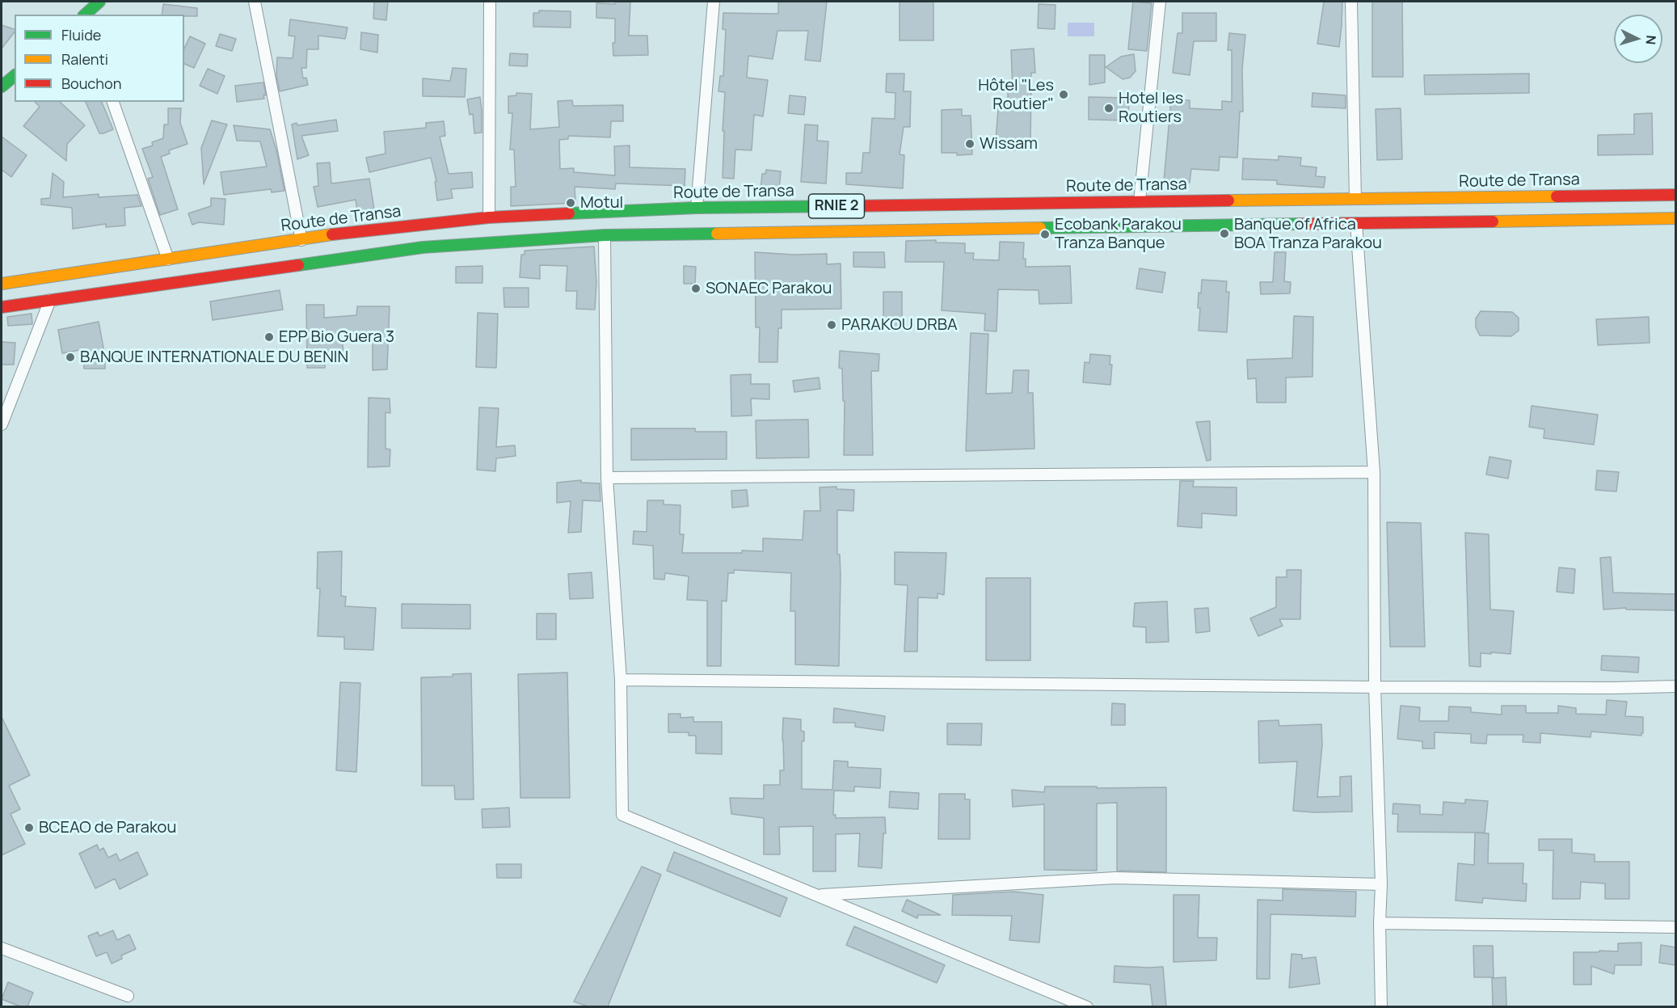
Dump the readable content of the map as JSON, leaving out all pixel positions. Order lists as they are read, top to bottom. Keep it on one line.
{"streets":{"main road":["Route de Transa","RNIE 2"]},"places":["Hôtel \"Les Routier\"","Hotel les Routiers","Wissam","Motul","Banque of Africa BOA Tranza Parakou","Ecobank Parakou Tranza Banque","SONAEC Parakou","PARAKOU DRBA","EPP Bio Guera 3","BANQUE INTERNATIONALE DU BENIN","BCEAO de Parakou"],"legend":["Fluide","Ralenti","Bouchon"],"north":"right"}
